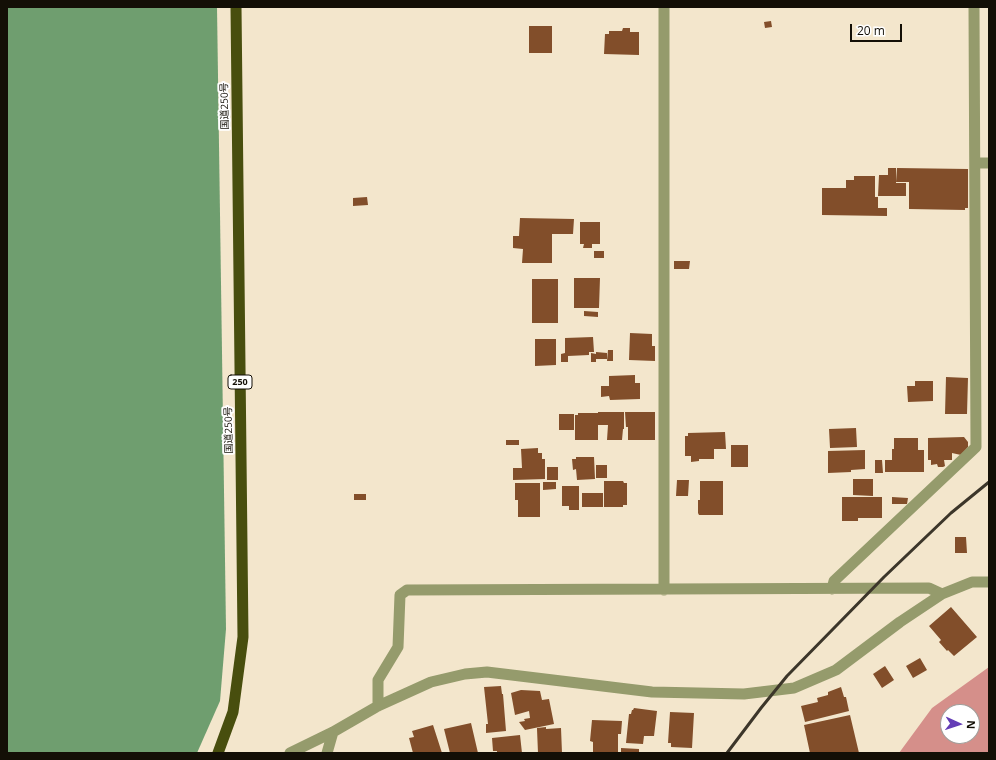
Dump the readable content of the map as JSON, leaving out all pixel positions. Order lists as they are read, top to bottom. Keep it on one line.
{"streets":{"highway":["国道250号","250"]},"scale_bar":"20 m","north":"right"}
